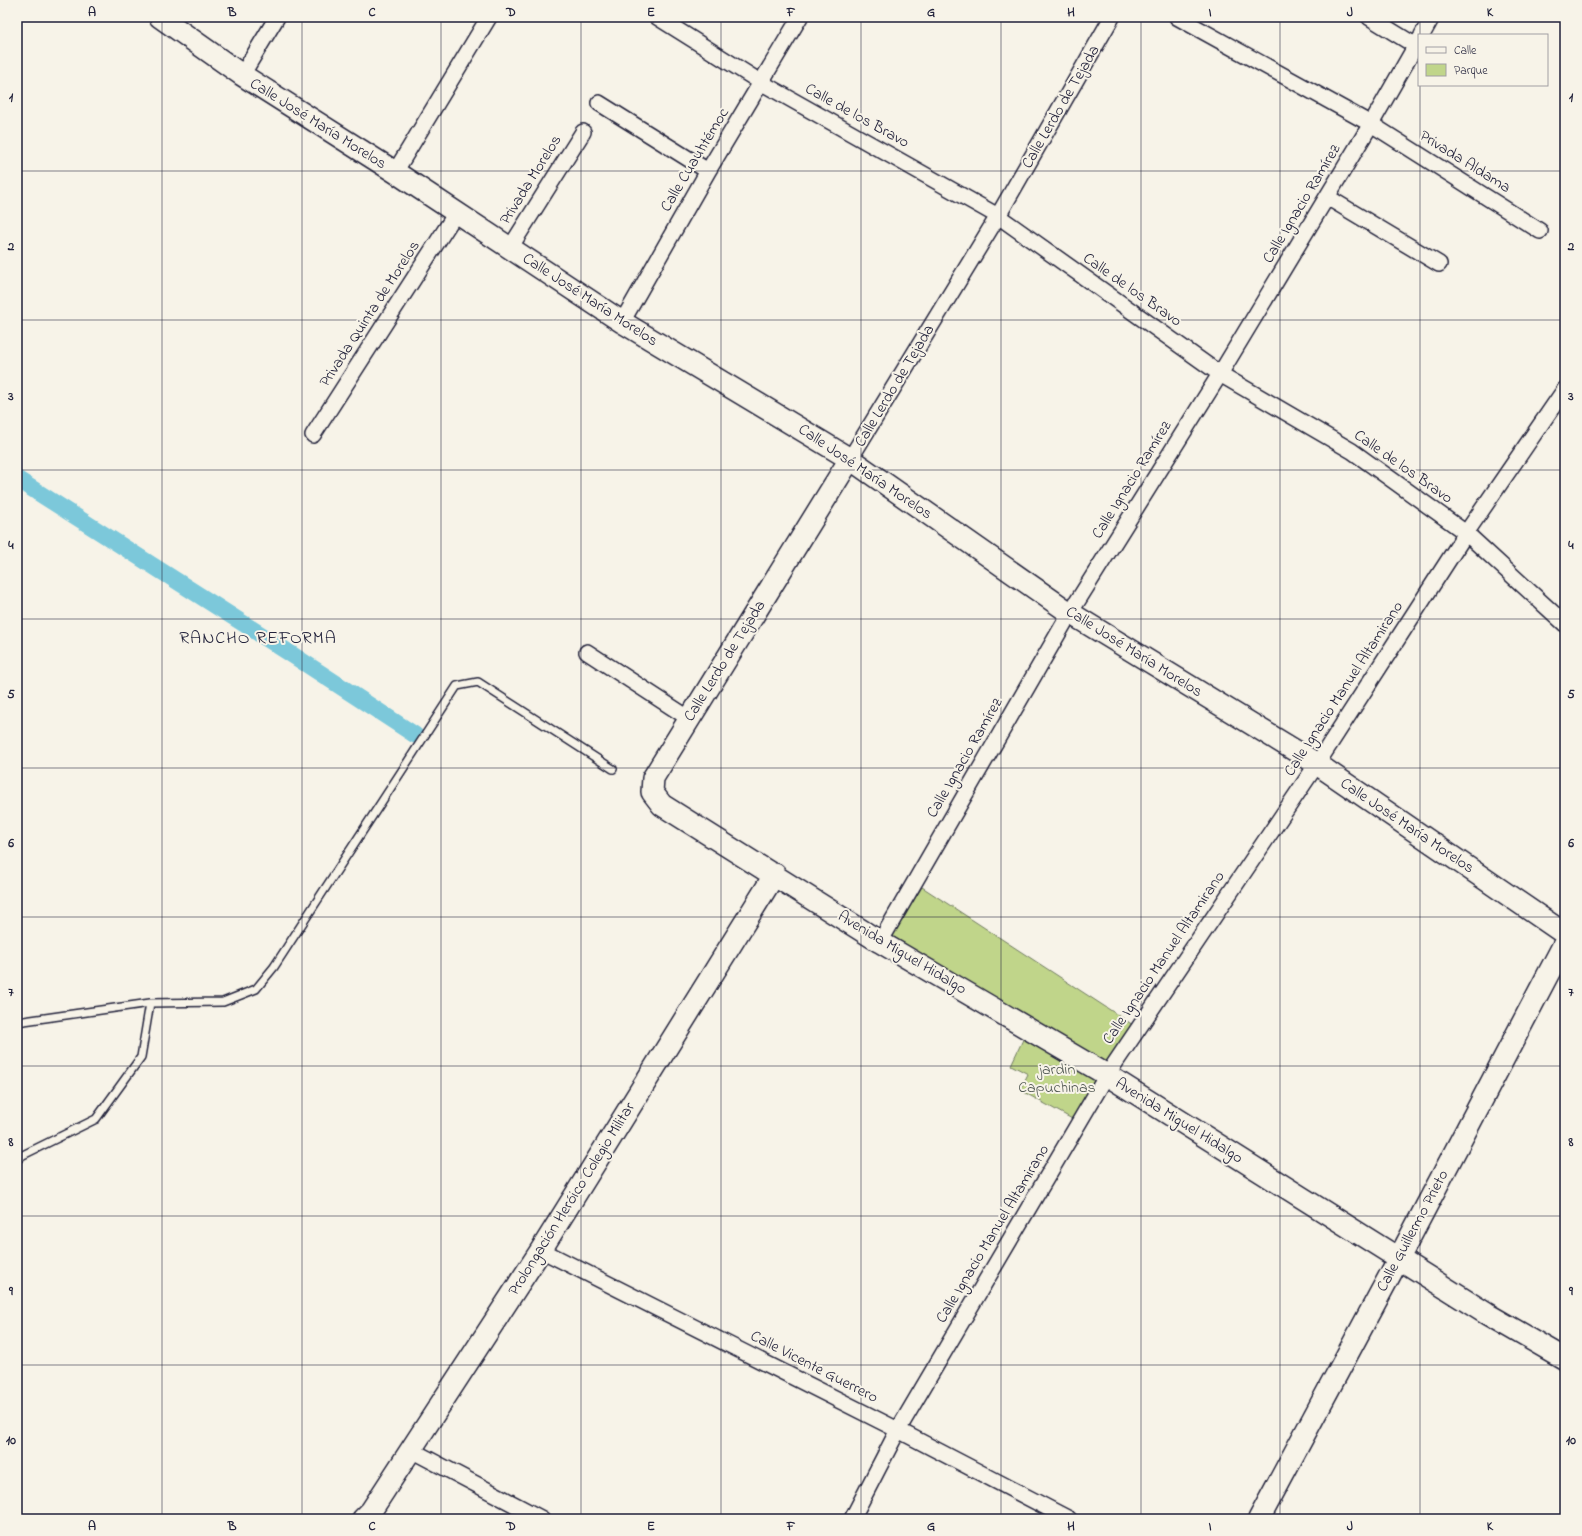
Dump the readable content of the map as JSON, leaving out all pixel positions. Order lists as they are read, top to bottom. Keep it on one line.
{"streets":{"street":["Calle Lerdo de Tejada","Calle de los Bravo","Calle José María Morelos","Calle Cuauhtémoc","Privada Aldama","Privada Morelos","Calle Ignacio Ramírez","Privada Quinta de Morelos","Calle Ignacio Manuel Altamirano","Avenida Miguel Hidalgo","Prolongación Heróico Colegio Militar","Calle Guillermo Prieto","Calle Vicente Guerrero"]},"crossings":[["Calle Lerdo de Tejada","Calle de los Bravo"],["Calle Lerdo de Tejada","Calle José María Morelos"],["Calle Lerdo de Tejada","Avenida Miguel Hidalgo"],["Calle de los Bravo","Calle Cuauhtémoc"],["Calle de los Bravo","Calle Ignacio Ramírez"],["Calle de los Bravo","Calle Ignacio Manuel Altamirano"],["Calle José María Morelos","Calle Cuauhtémoc"],["Calle José María Morelos","Privada Morelos"],["Calle José María Morelos","Calle Ignacio Ramírez"],["Calle José María Morelos","Privada Quinta de Morelos"],["Calle José María Morelos","Calle Ignacio Manuel Altamirano"],["Privada Aldama","Calle Ignacio Ramírez"],["Calle Ignacio Ramírez","Avenida Miguel Hidalgo"],["Calle Ignacio Manuel Altamirano","Avenida Miguel Hidalgo"],["Calle Ignacio Manuel Altamirano","Calle Vicente Guerrero"],["Avenida Miguel Hidalgo","Prolongación Heróico Colegio Militar"],["Avenida Miguel Hidalgo","Calle Guillermo Prieto"],["Prolongación Heróico Colegio Militar","Calle Vicente Guerrero"]],"districts":["RANCHO REFORMA"],"parks":["jardin Capuchinas"],"legend":["Calle","Parque"],"grid":{"columns":["A","B","C","D","E","F","G","H","I","J","K"],"rows":["1","2","3","4","5","6","7","8","9","10"]}}
